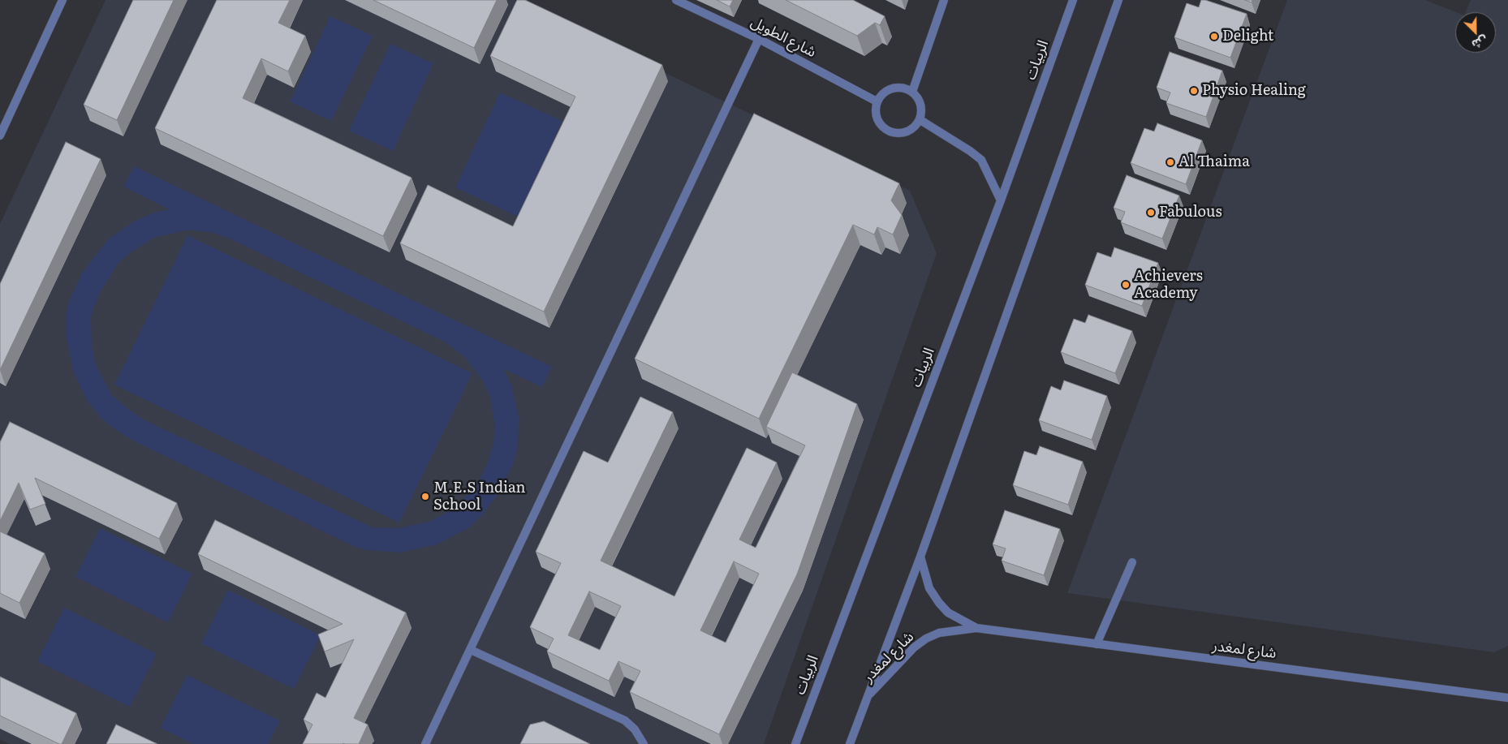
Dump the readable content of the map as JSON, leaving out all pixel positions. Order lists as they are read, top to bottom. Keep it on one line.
{"streets":{"street":["شارع الطويل","الربيات","شارع لمغدر"]},"places":["Delight","Physio Healing","Al Thaima","Fabulous","Achievers Academy","M.E.S Indian School"],"north":"bottom right"}
